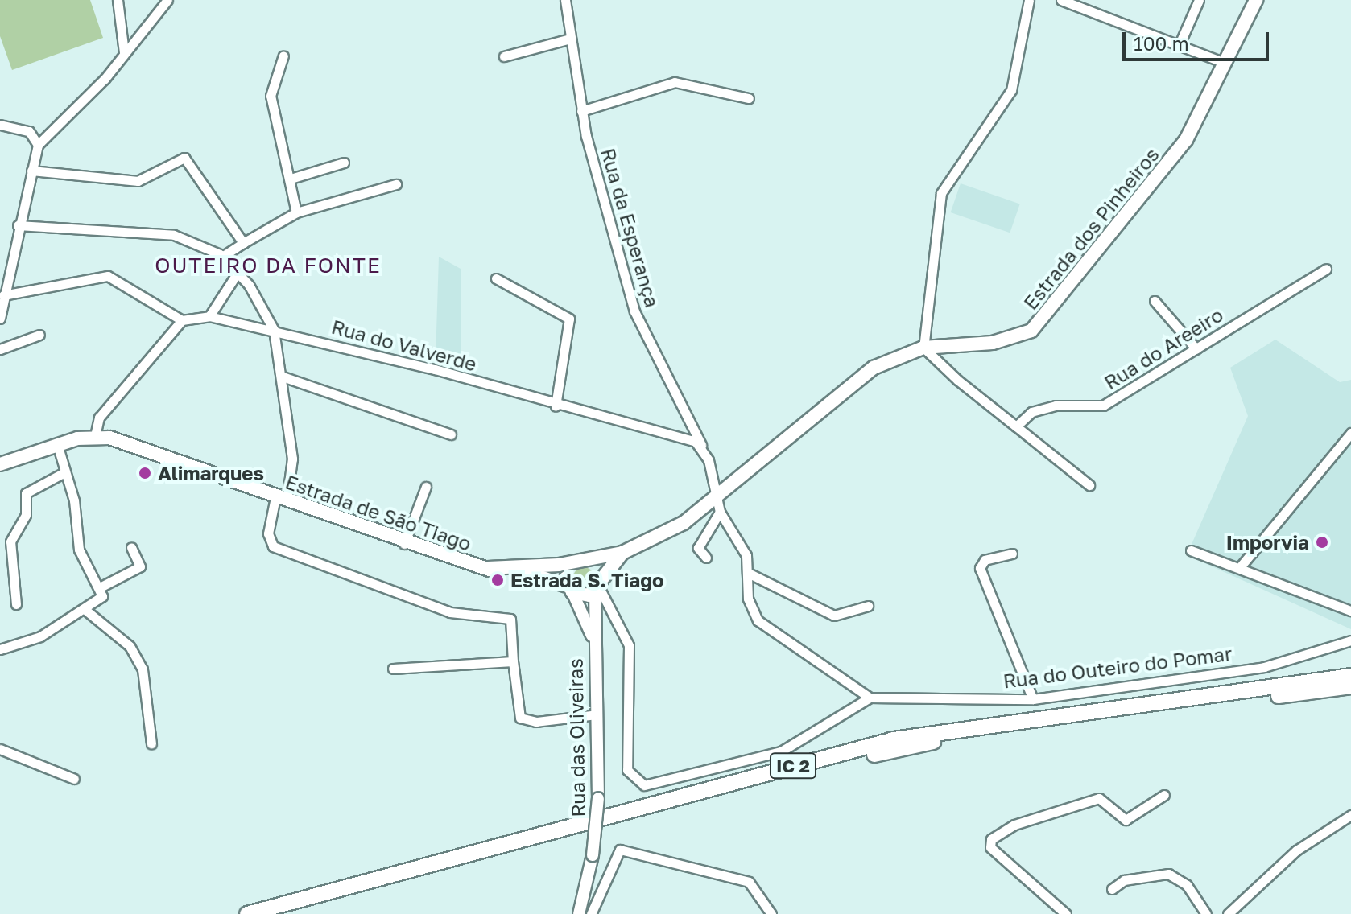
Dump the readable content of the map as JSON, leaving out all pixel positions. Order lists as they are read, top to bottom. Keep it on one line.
{"streets":{"highway":["IC 2"],"main road":["Estrada dos Pinheiros","Estrada de São Tiago"],"street":["Rua da Esperança","Rua do Valverde","Rua do Areeiro","Rua do Outeiro do Pomar","Rua das Oliveiras"]},"crossings":[["Rua da Esperança","Rua do Valverde"],["Estrada dos Pinheiros","Estrada de São Tiago"]],"districts":["OUTEIRO DA FONTE"],"places":["Alimarques","Imporvia","Estrada S. Tiago"],"scale_bar":"100 m"}
